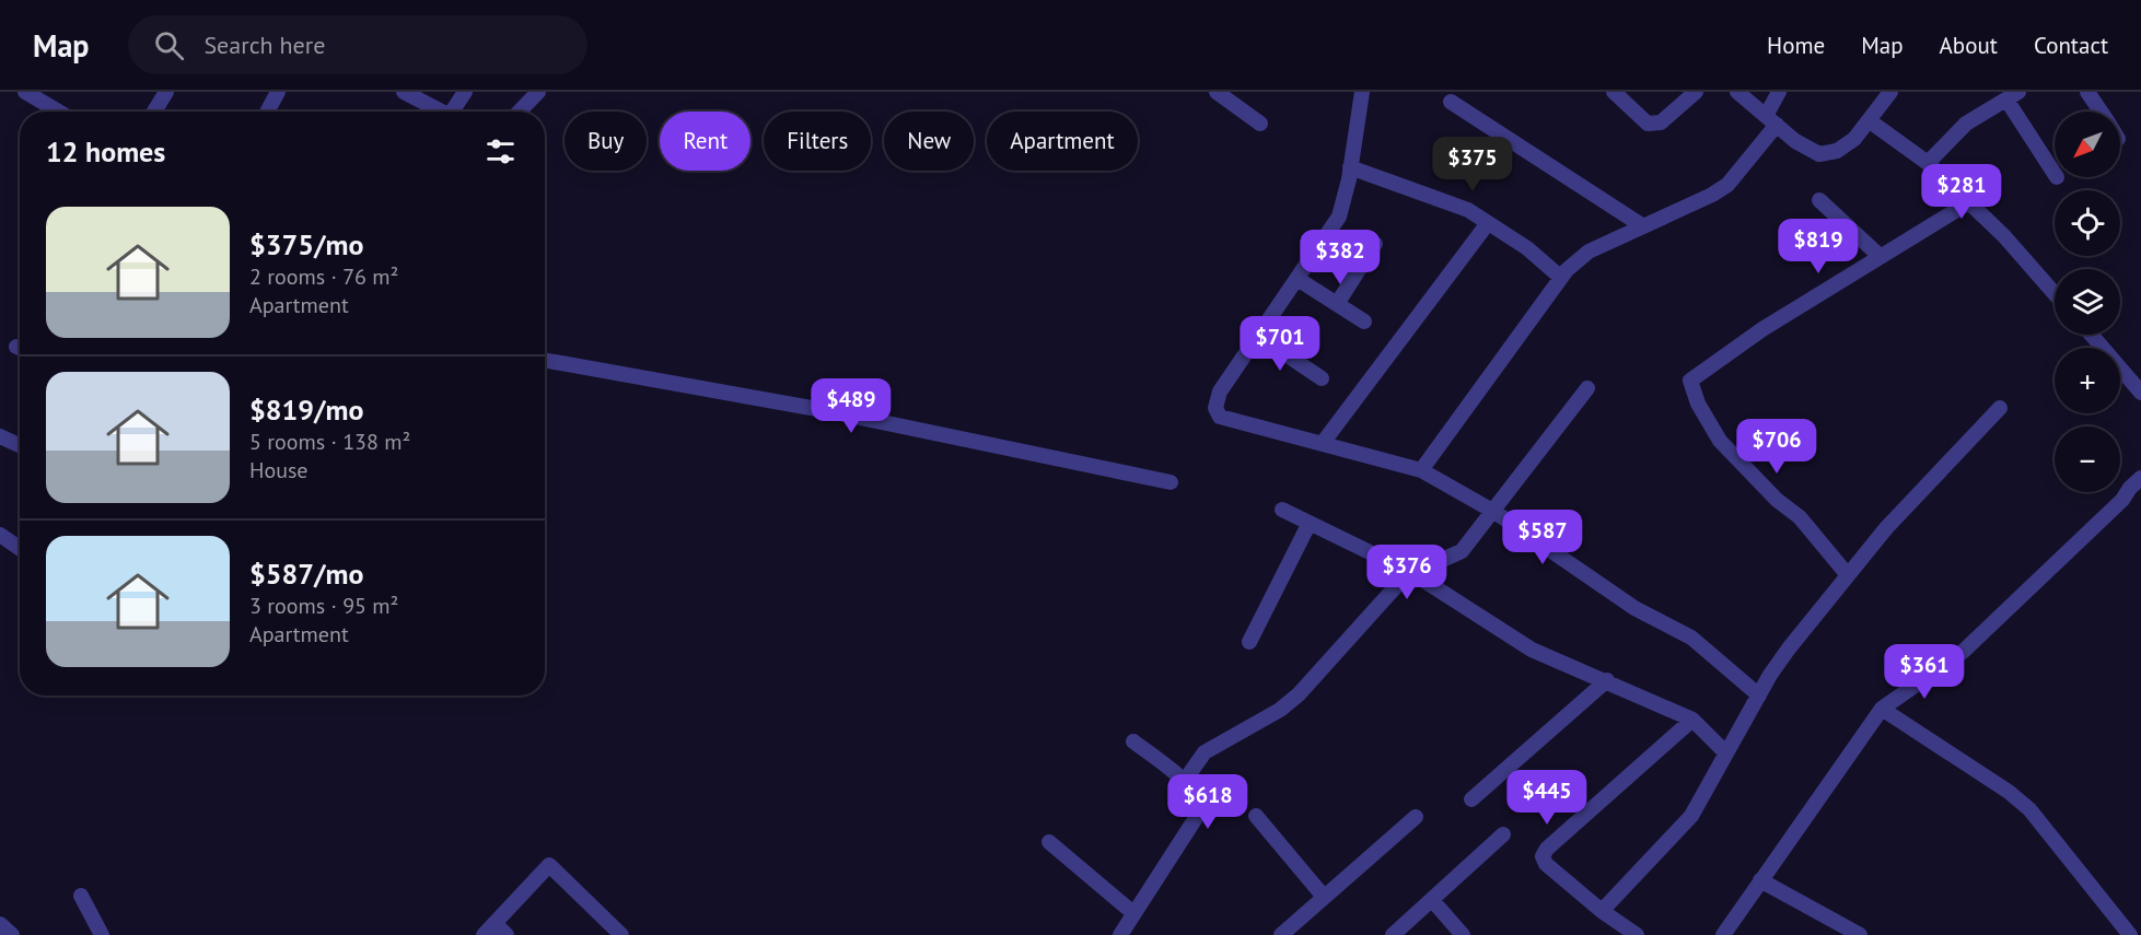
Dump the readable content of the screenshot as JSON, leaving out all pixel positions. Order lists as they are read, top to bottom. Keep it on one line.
{"north":"bottom left","page":{"header":"Map","search":"Search here","nav":["Home","Map","About","Contact"],"map_buttons":["+","−"],"chip":["Buy","Rent","Filters","New","Apartment"],"heading":"12 homes","price":["$375","$281","$819","$382","$701","$489","$706","$587","$376","$361","$445","$618"],"list":[{"name":"$375/mo","note":"2 rooms · 76 m² · Apartment"},{"name":"$819/mo","note":"5 rooms · 138 m² · House"},{"name":"$587/mo","note":"3 rooms · 95 m² · Apartment"}]}}
